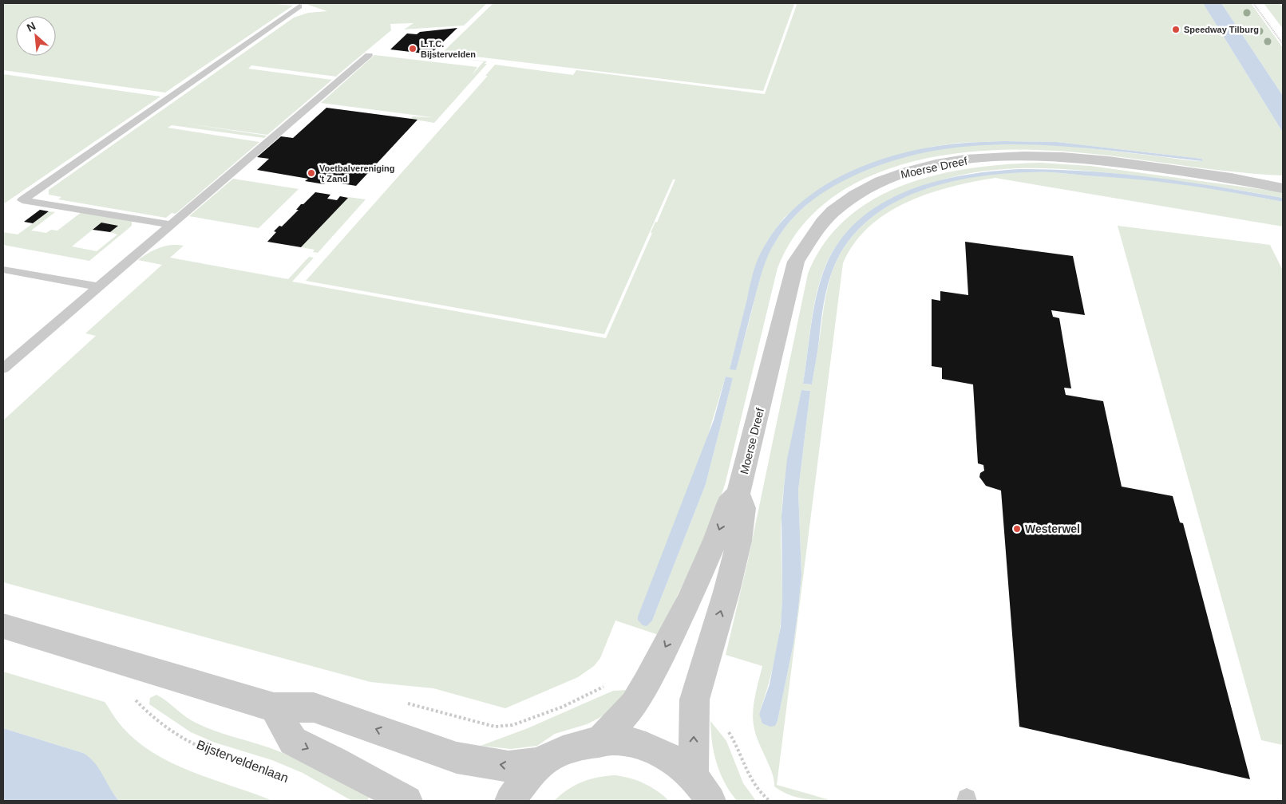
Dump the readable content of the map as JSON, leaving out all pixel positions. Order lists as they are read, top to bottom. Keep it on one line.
{"streets":{"street":["Moerse Dreef"],"path":["Bijsterveldenlaan"]},"places":["Speedway Tilburg","L.T.C. Bijstervelden","Voetbalvereniging 't Zand","Westerwel"],"north":"top left"}
